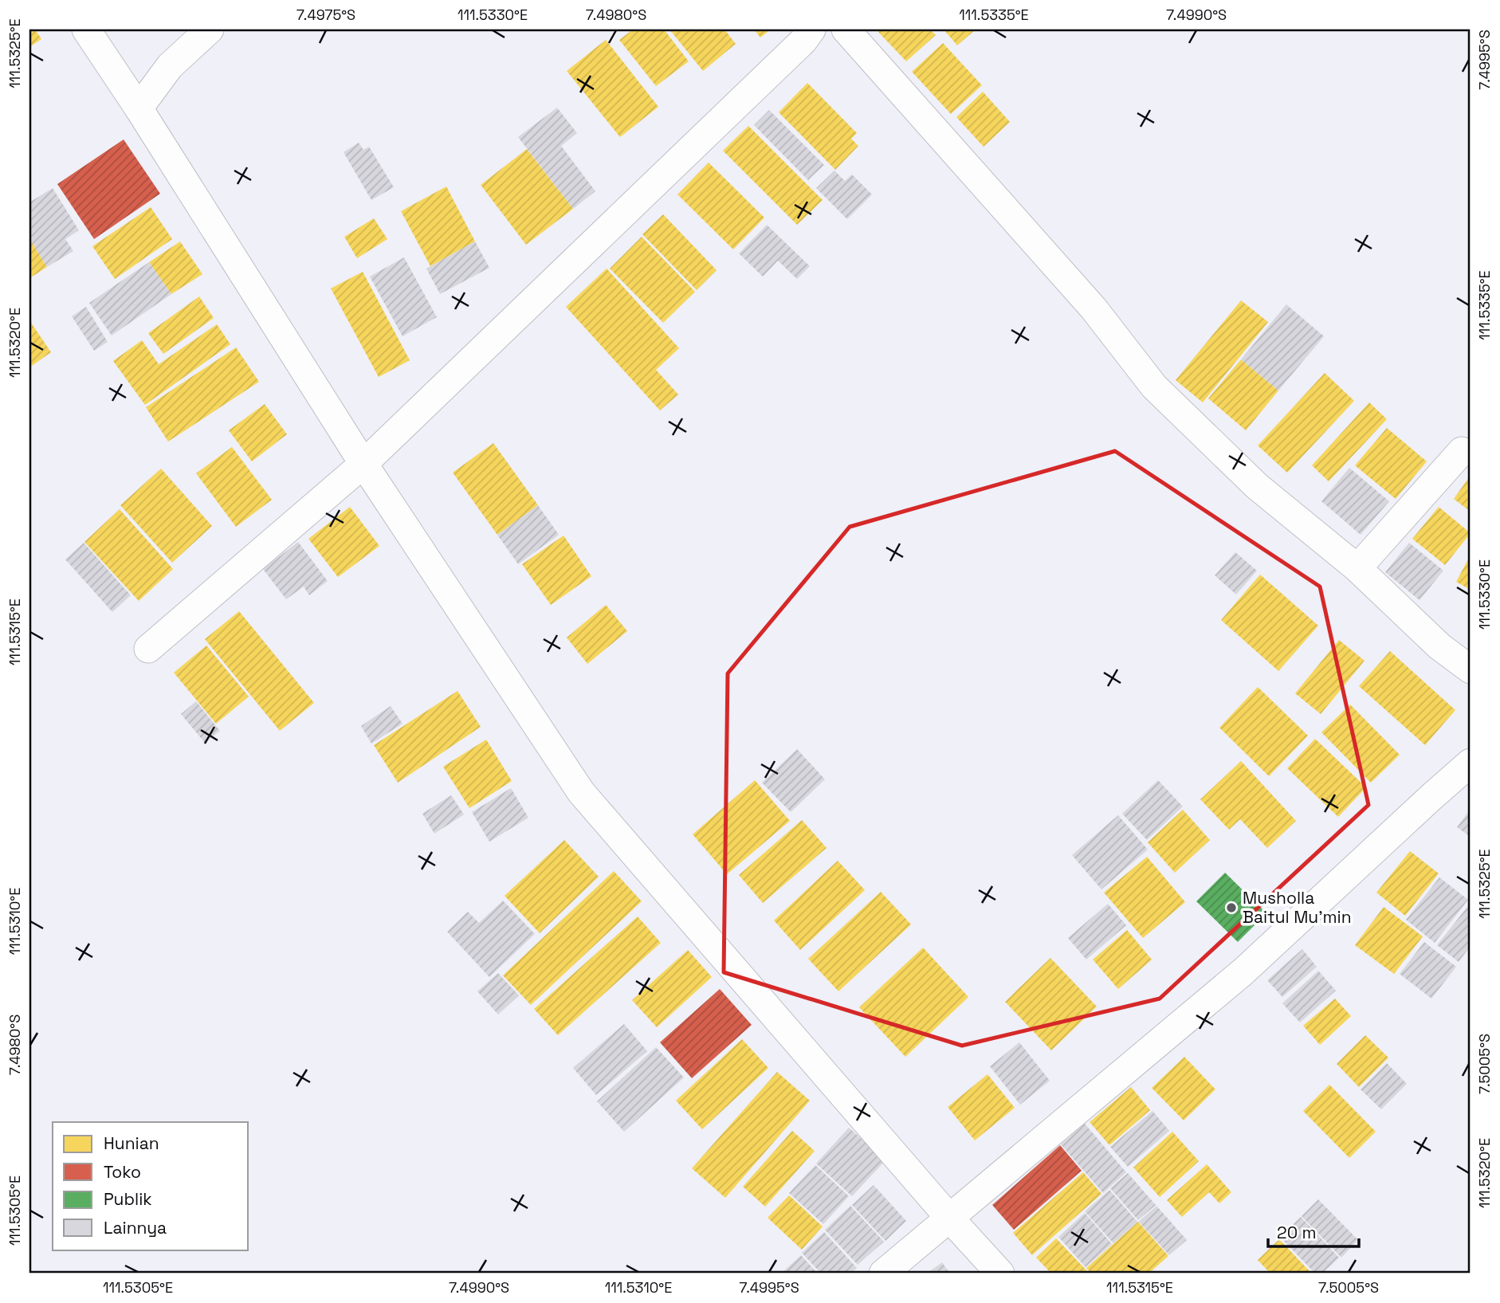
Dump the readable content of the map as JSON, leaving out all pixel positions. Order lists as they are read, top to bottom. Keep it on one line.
{"places":["Musholla Baitul Mu'min"],"legend":["Hunian","Toko","Publik","Lainnya"],"scale_bar":"20 m","coordinates":["7.4975°S","111.5330°E","7.4980°S","111.5335°E","7.4990°S","111.5325°E","7.4995°S","111.5320°E","111.5315°E","111.5310°E","7.5005°S","111.5305°E"]}
